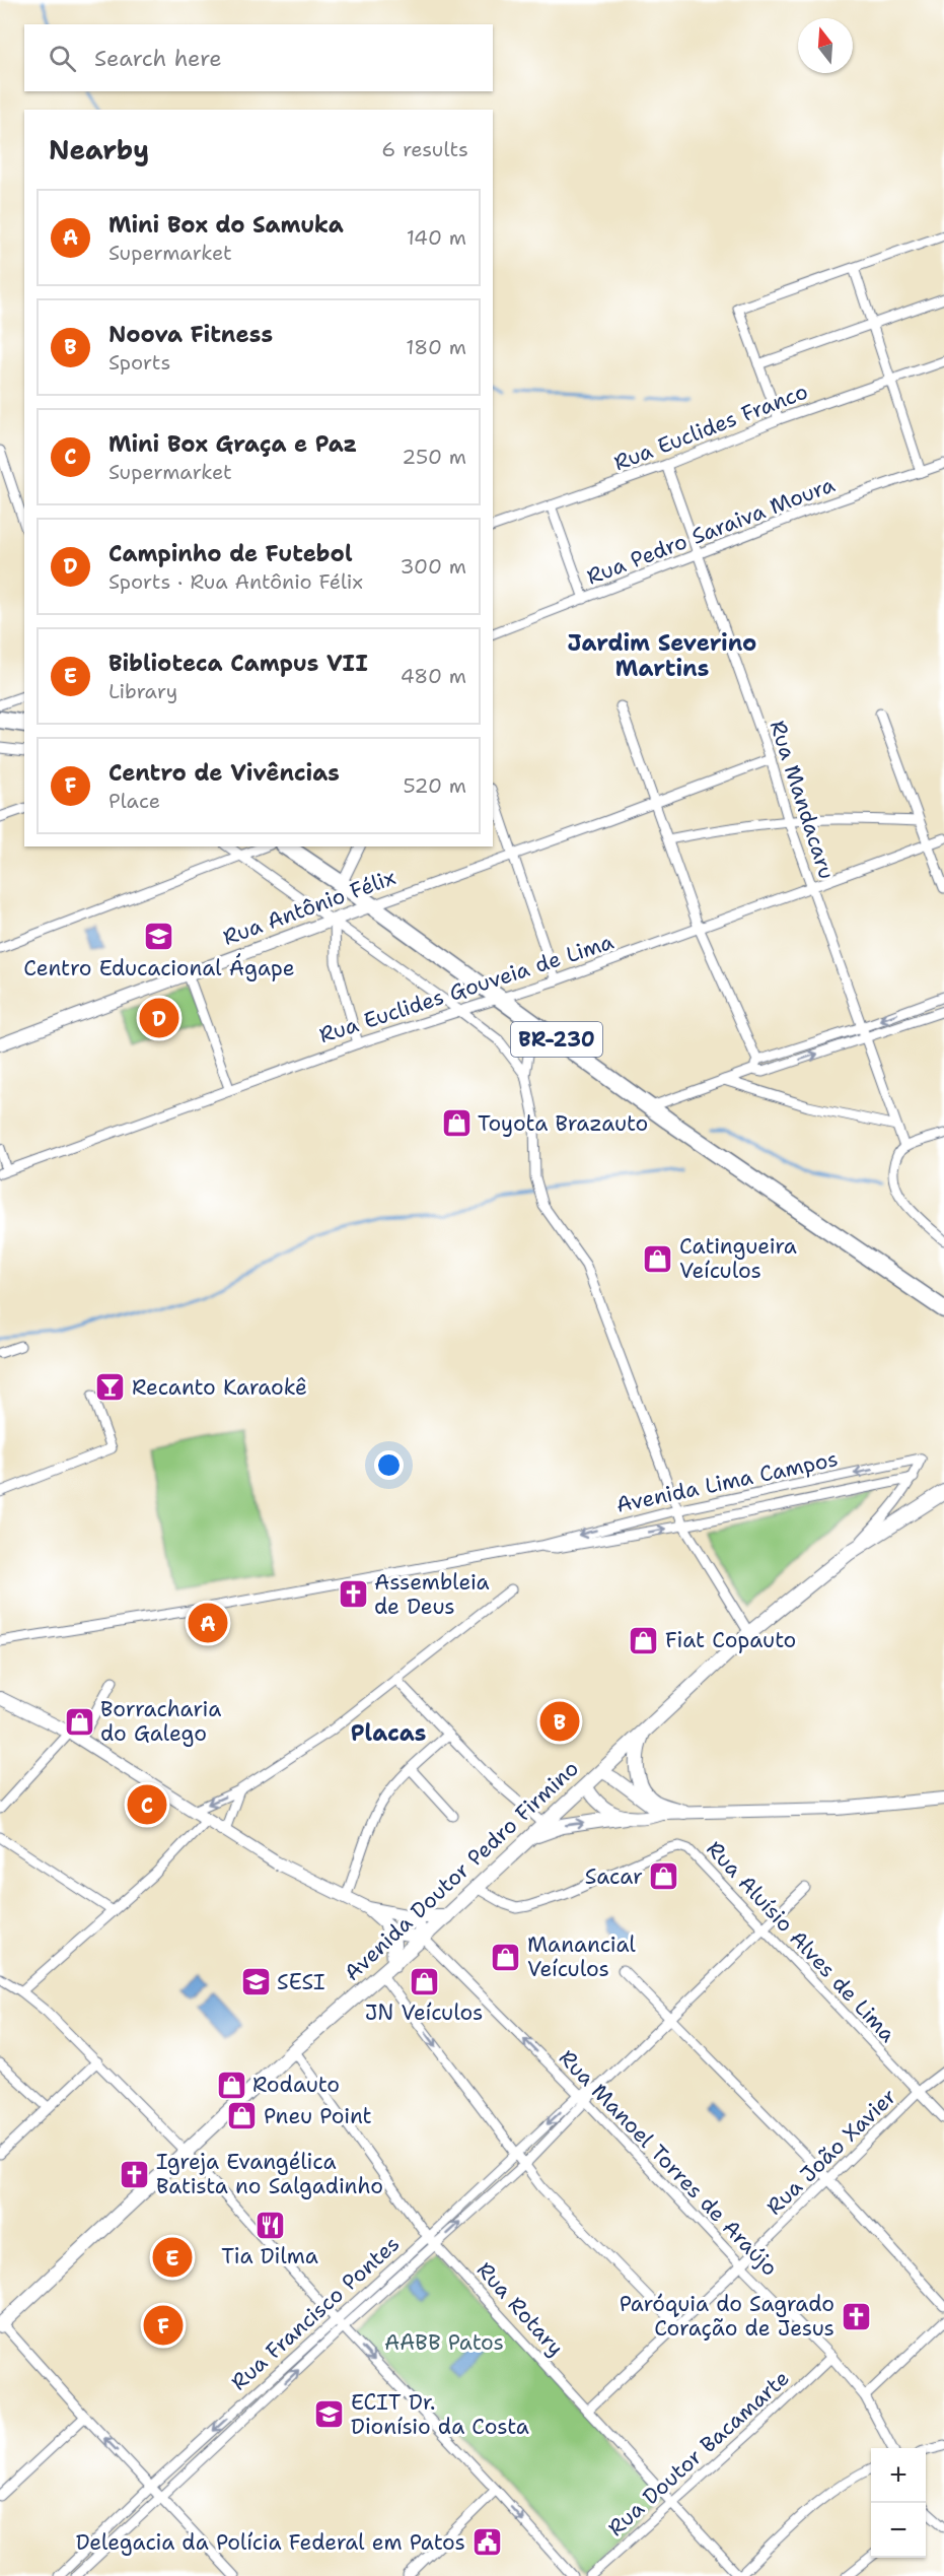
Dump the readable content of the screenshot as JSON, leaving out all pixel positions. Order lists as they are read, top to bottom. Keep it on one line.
{"streets":{"highway":["BR-230"],"main road":["Rua Antônio Félix","Avenida Doutor Pedro Firmino"],"street":["Rua Euclides Franco","Rua Pedro Saraiva Moura","Rua Mandacaru","Rua Euclides Gouveia de Lima","Avenida Lima Campos","Rua Aluísio Alves de Lima","Rua João Xavier","Rua Manoel Torres de Araújo","Rua Rotary","Rua Francisco Pontes","Rua Doutor Bacamarte"]},"crossings":[["Rua Euclides Franco","Rua Mandacaru"],["Rua Pedro Saraiva Moura","Rua Mandacaru"],["Rua Mandacaru","Rua Antônio Félix"],["Rua Mandacaru","Rua Euclides Gouveia de Lima"],["Rua Antônio Félix","BR-230"],["Rua Euclides Gouveia de Lima","BR-230"],["Avenida Doutor Pedro Firmino","Rua Aluísio Alves de Lima"],["Avenida Doutor Pedro Firmino","Rua Manoel Torres de Araújo"],["Avenida Doutor Pedro Firmino","Rua Rotary"],["Rua Aluísio Alves de Lima","Rua João Xavier"],["Rua Aluísio Alves de Lima","Rua Francisco Pontes"],["Rua João Xavier","Rua Manoel Torres de Araújo"],["Rua João Xavier","Rua Rotary"],["Rua Manoel Torres de Araújo","Rua Francisco Pontes"],["Rua Manoel Torres de Araújo","Rua Doutor Bacamarte"],["Rua Rotary","Rua Francisco Pontes"],["Rua Rotary","Rua Doutor Bacamarte"]],"districts":["Jardim Severino Martins","Placas"],"parks":["AABB Patos"],"places":{"school or university":["Centro Educacional Ágape","SESI","ECIT Dr. Dionísio da Costa"],"shop":["Toyota Brazauto","Catingueira Veículos","Fiat Copauto","Borracharia do Galego","Sacar","Manancial Veículos","JN Veículos","Rodauto","Pneu Point"],"bar":["Recanto Karaokê"],"church":["Assembleia de Deus","Igreja Evangélica Batista no Salgadinho","Paróquia do Sagrado Coração de Jesus"],"restaurant":["Tia Dilma"],"public building":["Delegacia da Polícia Federal em Patos"]},"north":"top","page":{"search":"Search here","heading":["Nearby","6 results"],"list":[{"mark":"A","name":"Mini Box do Samuka","note":"Supermarket","value":"140 m"},{"mark":"B","name":"Noova Fitness","note":"Sports","value":"180 m"},{"mark":"C","name":"Mini Box Graça e Paz","note":"Supermarket","value":"250 m"},{"mark":"D","name":"Campinho de Futebol","note":"Sports · Rua Antônio Félix","value":"300 m"},{"mark":"E","name":"Biblioteca Campus VII","note":"Library","value":"480 m"},{"mark":"F","name":"Centro de Vivências","note":"Place","value":"520 m"}],"pins":["D","A","B","C","E","F"],"map_buttons":["+","−"]}}
